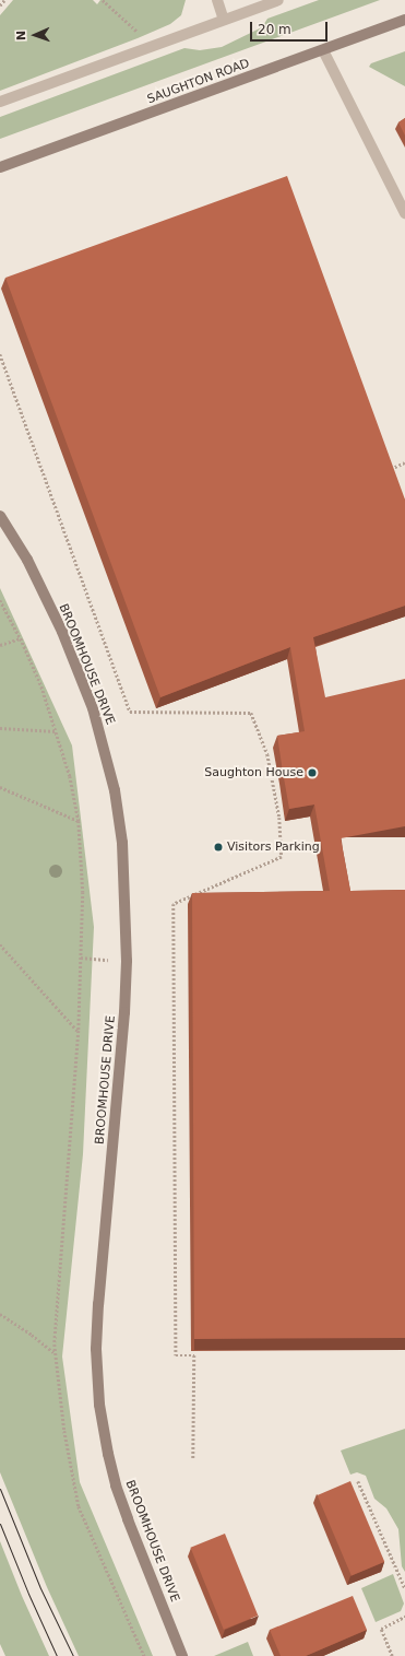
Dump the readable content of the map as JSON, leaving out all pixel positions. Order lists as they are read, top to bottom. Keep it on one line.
{"streets":{"street":["SAUGHTON ROAD","BROOMHOUSE DRIVE"]},"places":["Saughton House","Visitors Parking"],"scale_bar":"20 m","north":"left"}
